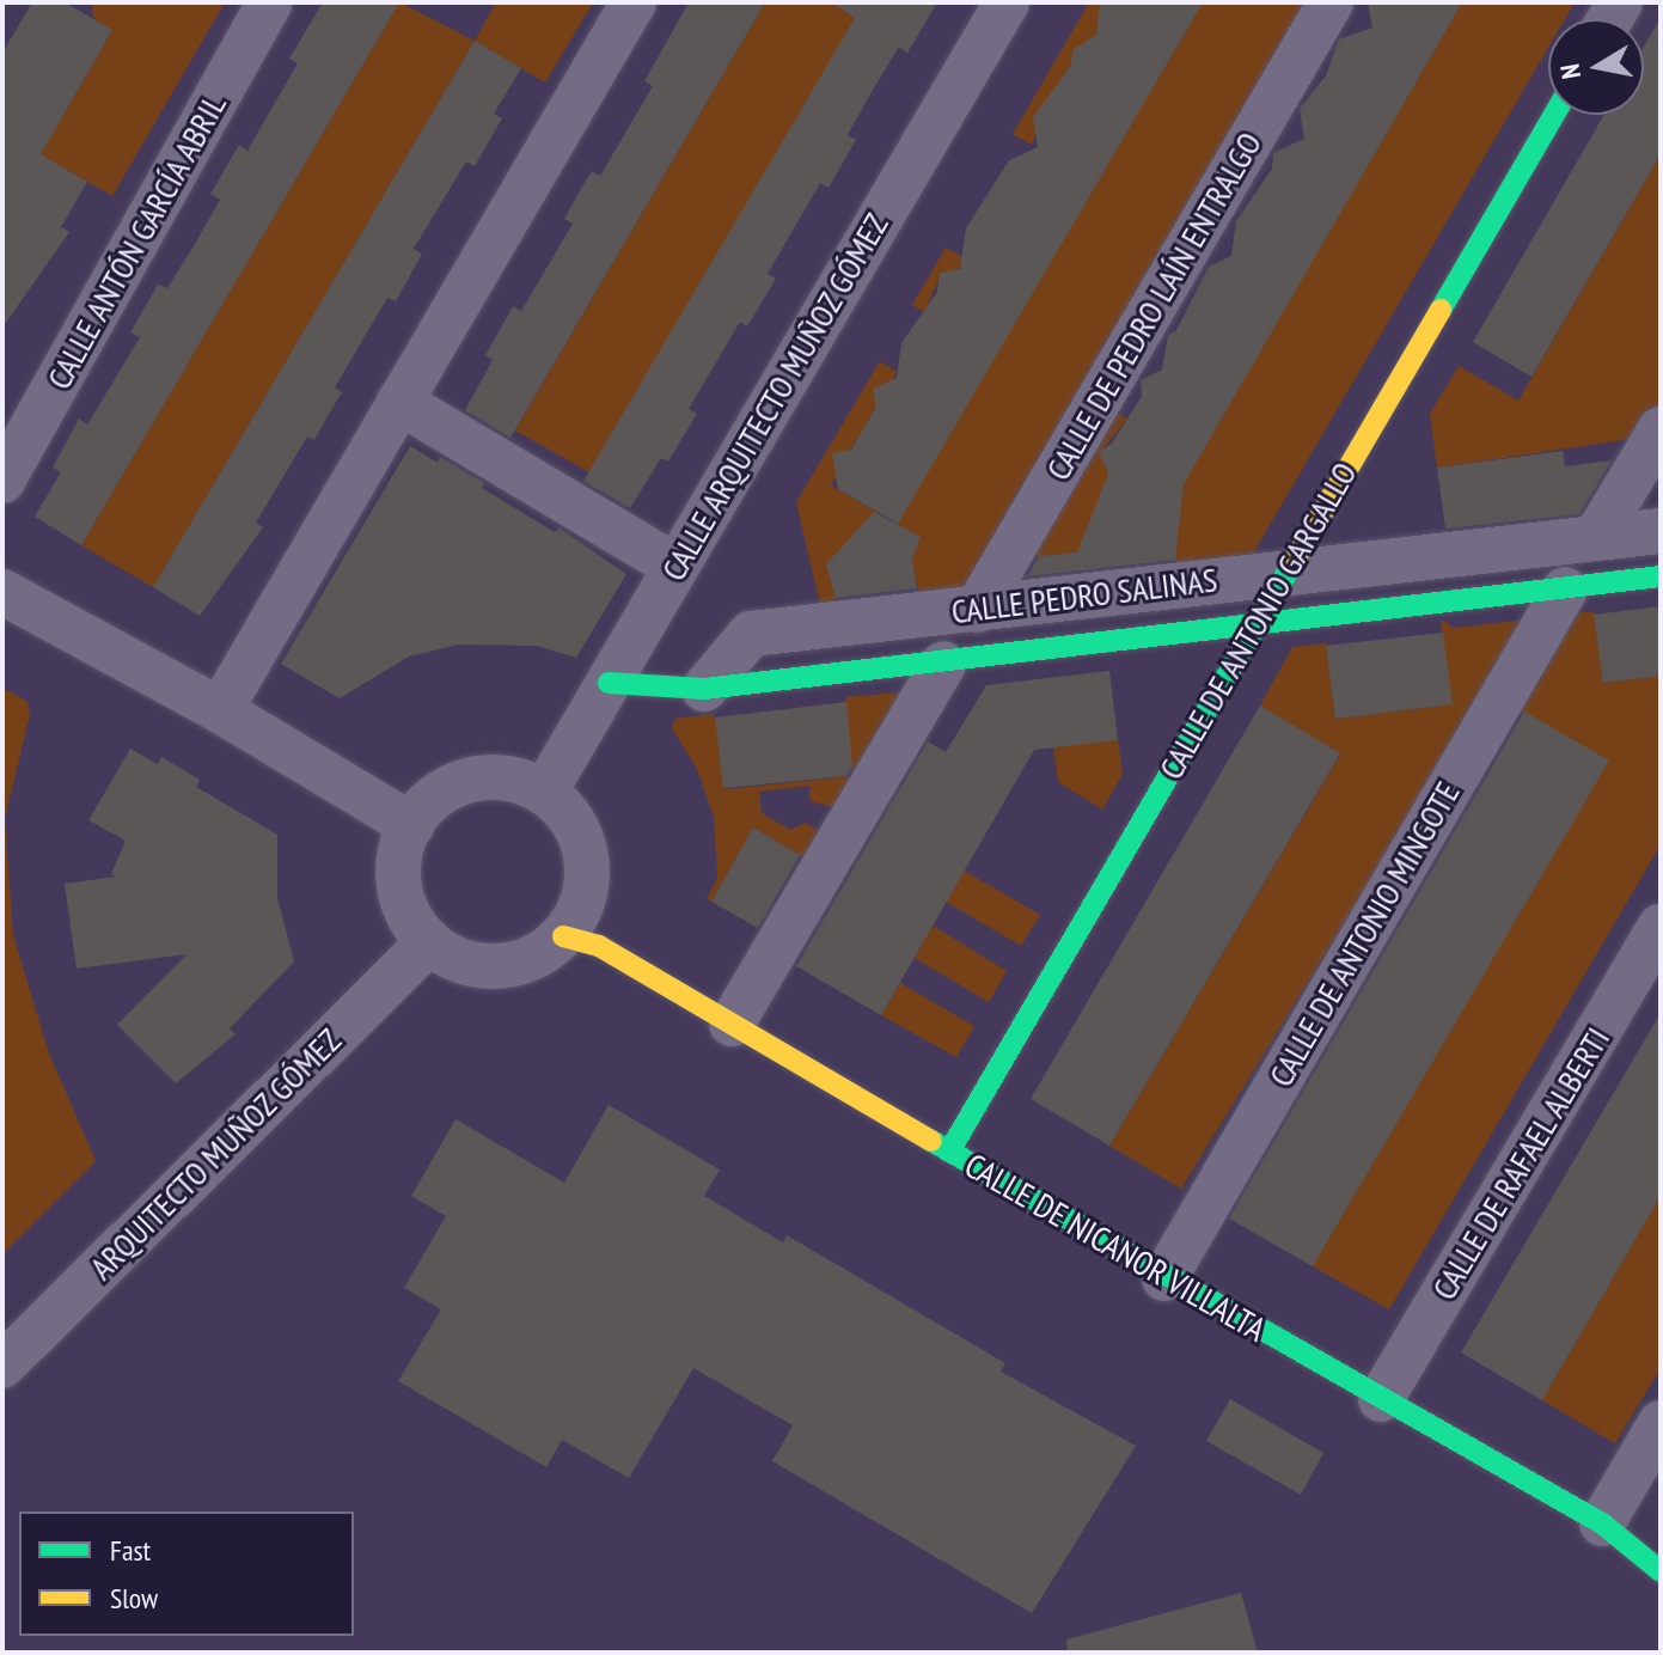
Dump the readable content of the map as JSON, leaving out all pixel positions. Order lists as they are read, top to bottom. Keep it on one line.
{"streets":{"street":["CALLE ANTÓN GARCÍA ABRIL","CALLE DE PEDRO LAÍN ENTRALGO","CALLE ARQUITECTO MUÑOZ GÓMEZ","CALLE PEDRO SALINAS","CALLE DE ANTONIO GARGALLO","CALLE DE ANTONIO MINGOTE","ARQUITECTO MUÑOZ GÓMEZ","CALLE DE RAFAEL ALBERTI","CALLE DE NICANOR VILLALTA"]},"crossings":[["CALLE DE PEDRO LAÍN ENTRALGO","CALLE PEDRO SALINAS"],["CALLE ARQUITECTO MUÑOZ GÓMEZ","CALLE PEDRO SALINAS"],["CALLE ARQUITECTO MUÑOZ GÓMEZ","ARQUITECTO MUÑOZ GÓMEZ"],["CALLE ARQUITECTO MUÑOZ GÓMEZ","CALLE DE NICANOR VILLALTA"],["CALLE PEDRO SALINAS","CALLE DE ANTONIO GARGALLO"],["CALLE PEDRO SALINAS","CALLE DE ANTONIO MINGOTE"],["CALLE DE ANTONIO GARGALLO","CALLE DE NICANOR VILLALTA"],["CALLE DE ANTONIO MINGOTE","CALLE DE NICANOR VILLALTA"],["ARQUITECTO MUÑOZ GÓMEZ","CALLE DE NICANOR VILLALTA"],["CALLE DE RAFAEL ALBERTI","CALLE DE NICANOR VILLALTA"]],"legend":["Fast","Slow"],"north":"left"}
